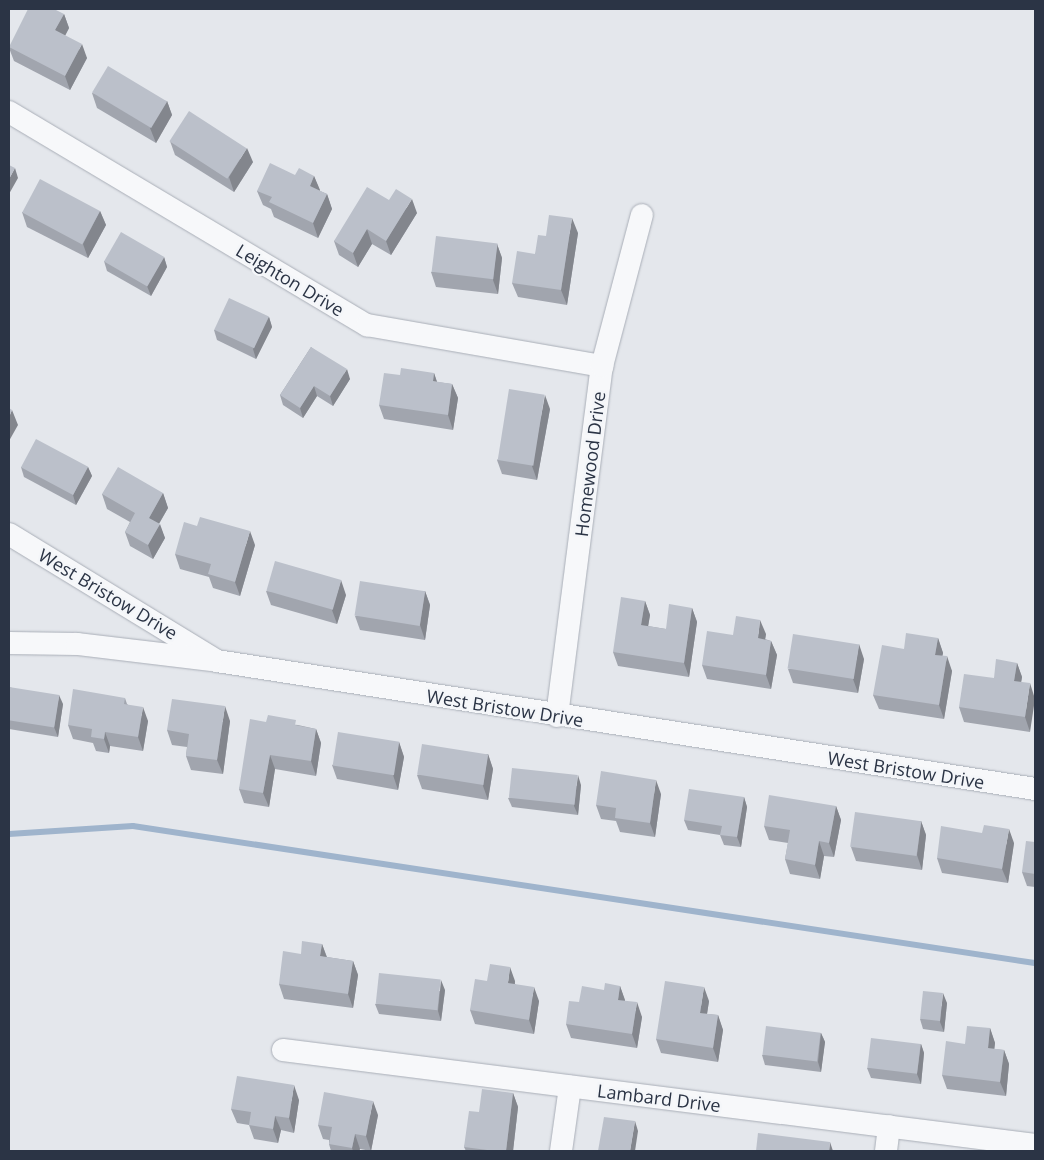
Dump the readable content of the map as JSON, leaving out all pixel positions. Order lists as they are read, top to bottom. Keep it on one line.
{"streets":{"street":["Leighton Drive","Homewood Drive","West Bristow Drive","Lambard Drive"]},"crossings":[["Leighton Drive","Homewood Drive"],["Homewood Drive","West Bristow Drive"]]}
